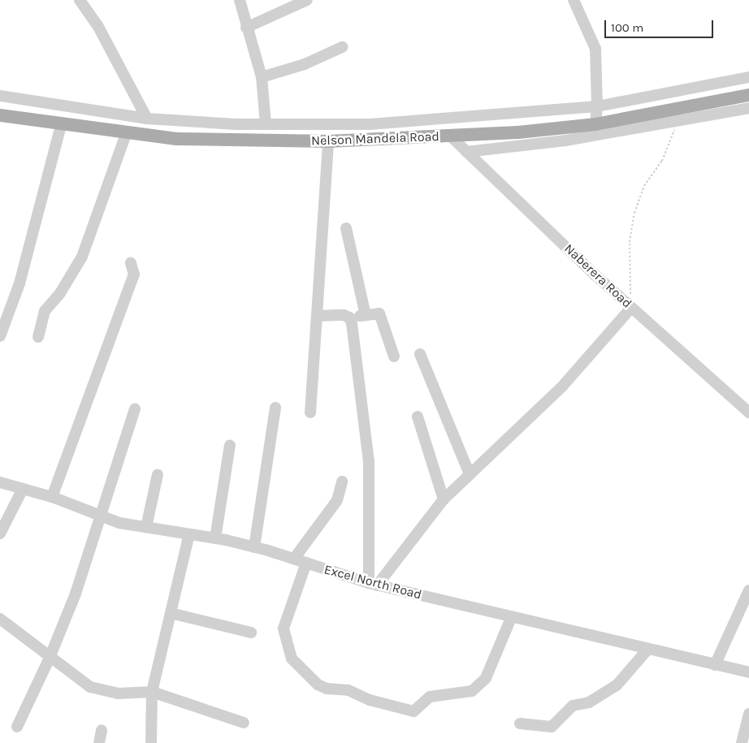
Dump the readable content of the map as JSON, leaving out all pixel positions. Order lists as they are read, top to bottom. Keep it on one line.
{"streets":{"main road":["Nelson Mandela Road"],"street":["Naberera Road","Excel North Road"]},"crossings":[["Nelson Mandela Road","Naberera Road"]],"scale_bar":"100 m"}
